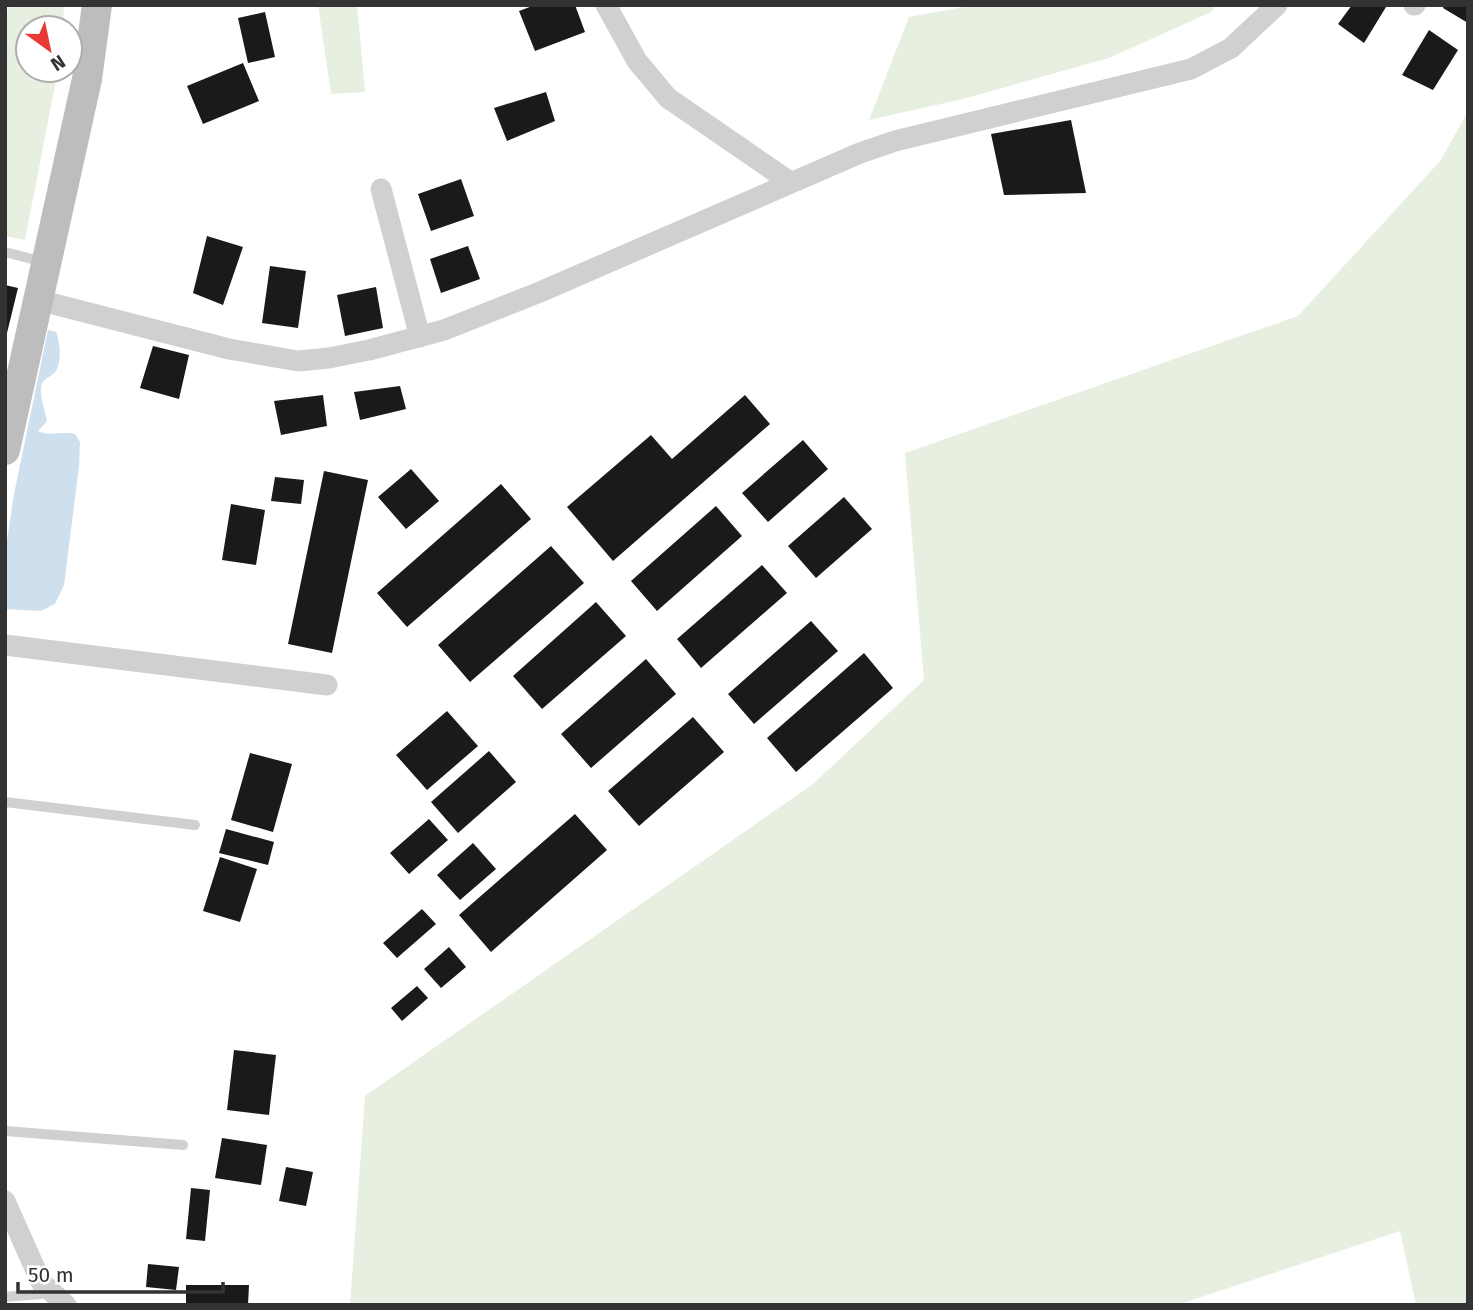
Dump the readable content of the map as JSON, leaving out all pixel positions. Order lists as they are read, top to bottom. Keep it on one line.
{"scale_bar":"50 m","north":"bottom right"}
